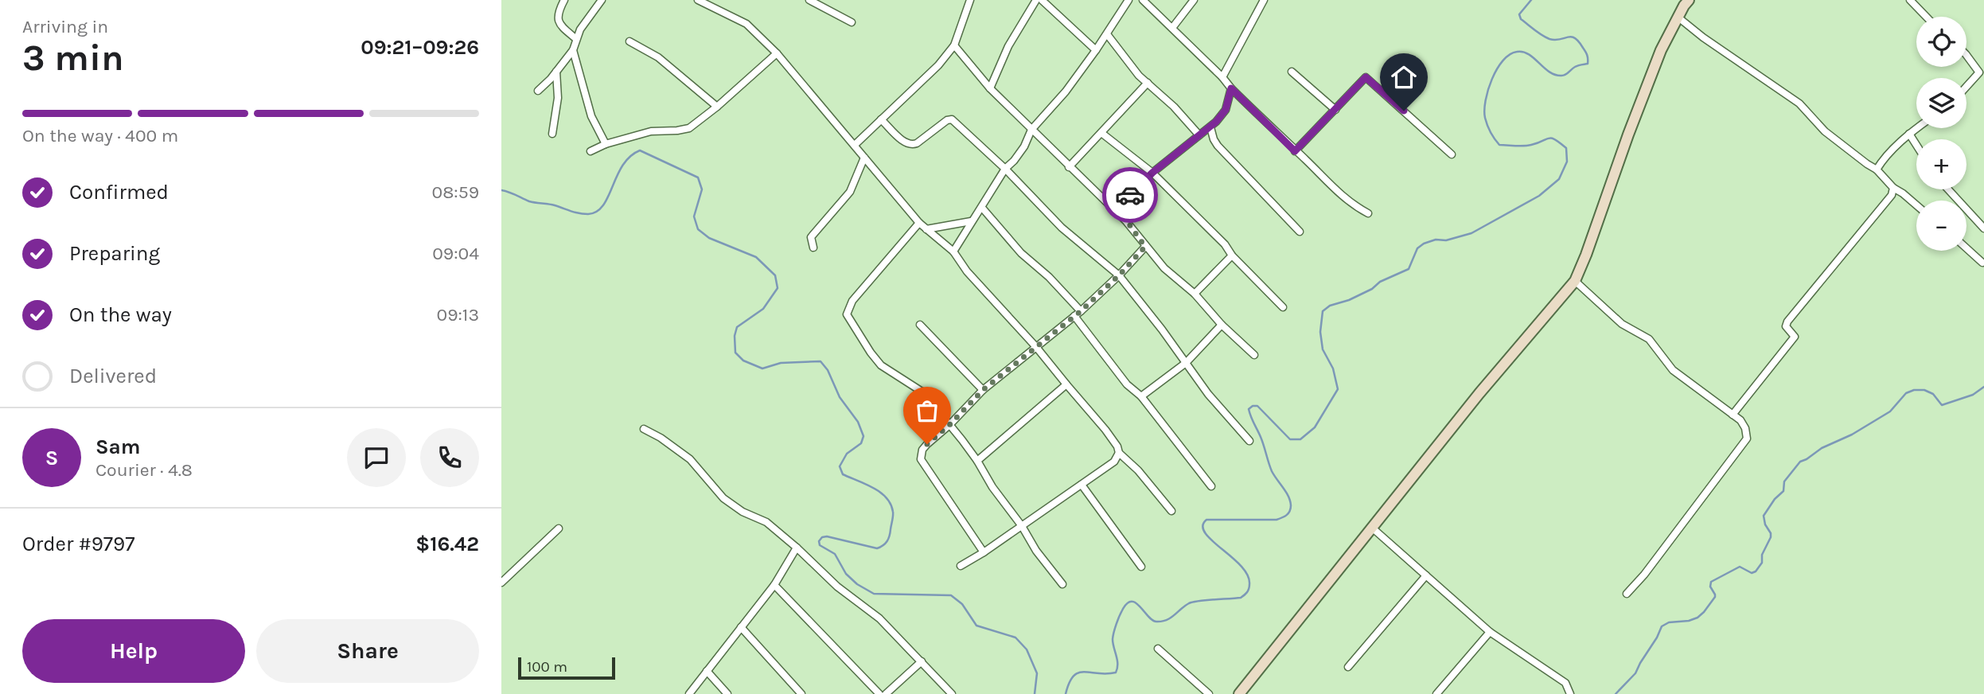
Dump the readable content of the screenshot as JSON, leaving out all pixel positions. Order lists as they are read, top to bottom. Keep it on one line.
{"scale_bar":"100 m","page":{"heading":["3 min","Arriving in","09:21–09:26"],"panel":["Sam","Courier · 4.8","Order #9797","$16.42"],"map_buttons":["+","−"],"bar":"On the way · 400 m","list":[["Confirmed","08:59"],["Preparing","09:04"],["On the way","09:13"],"Delivered"],"round":"S","buttons":["Help","Share"],"scale":"100 m"}}
